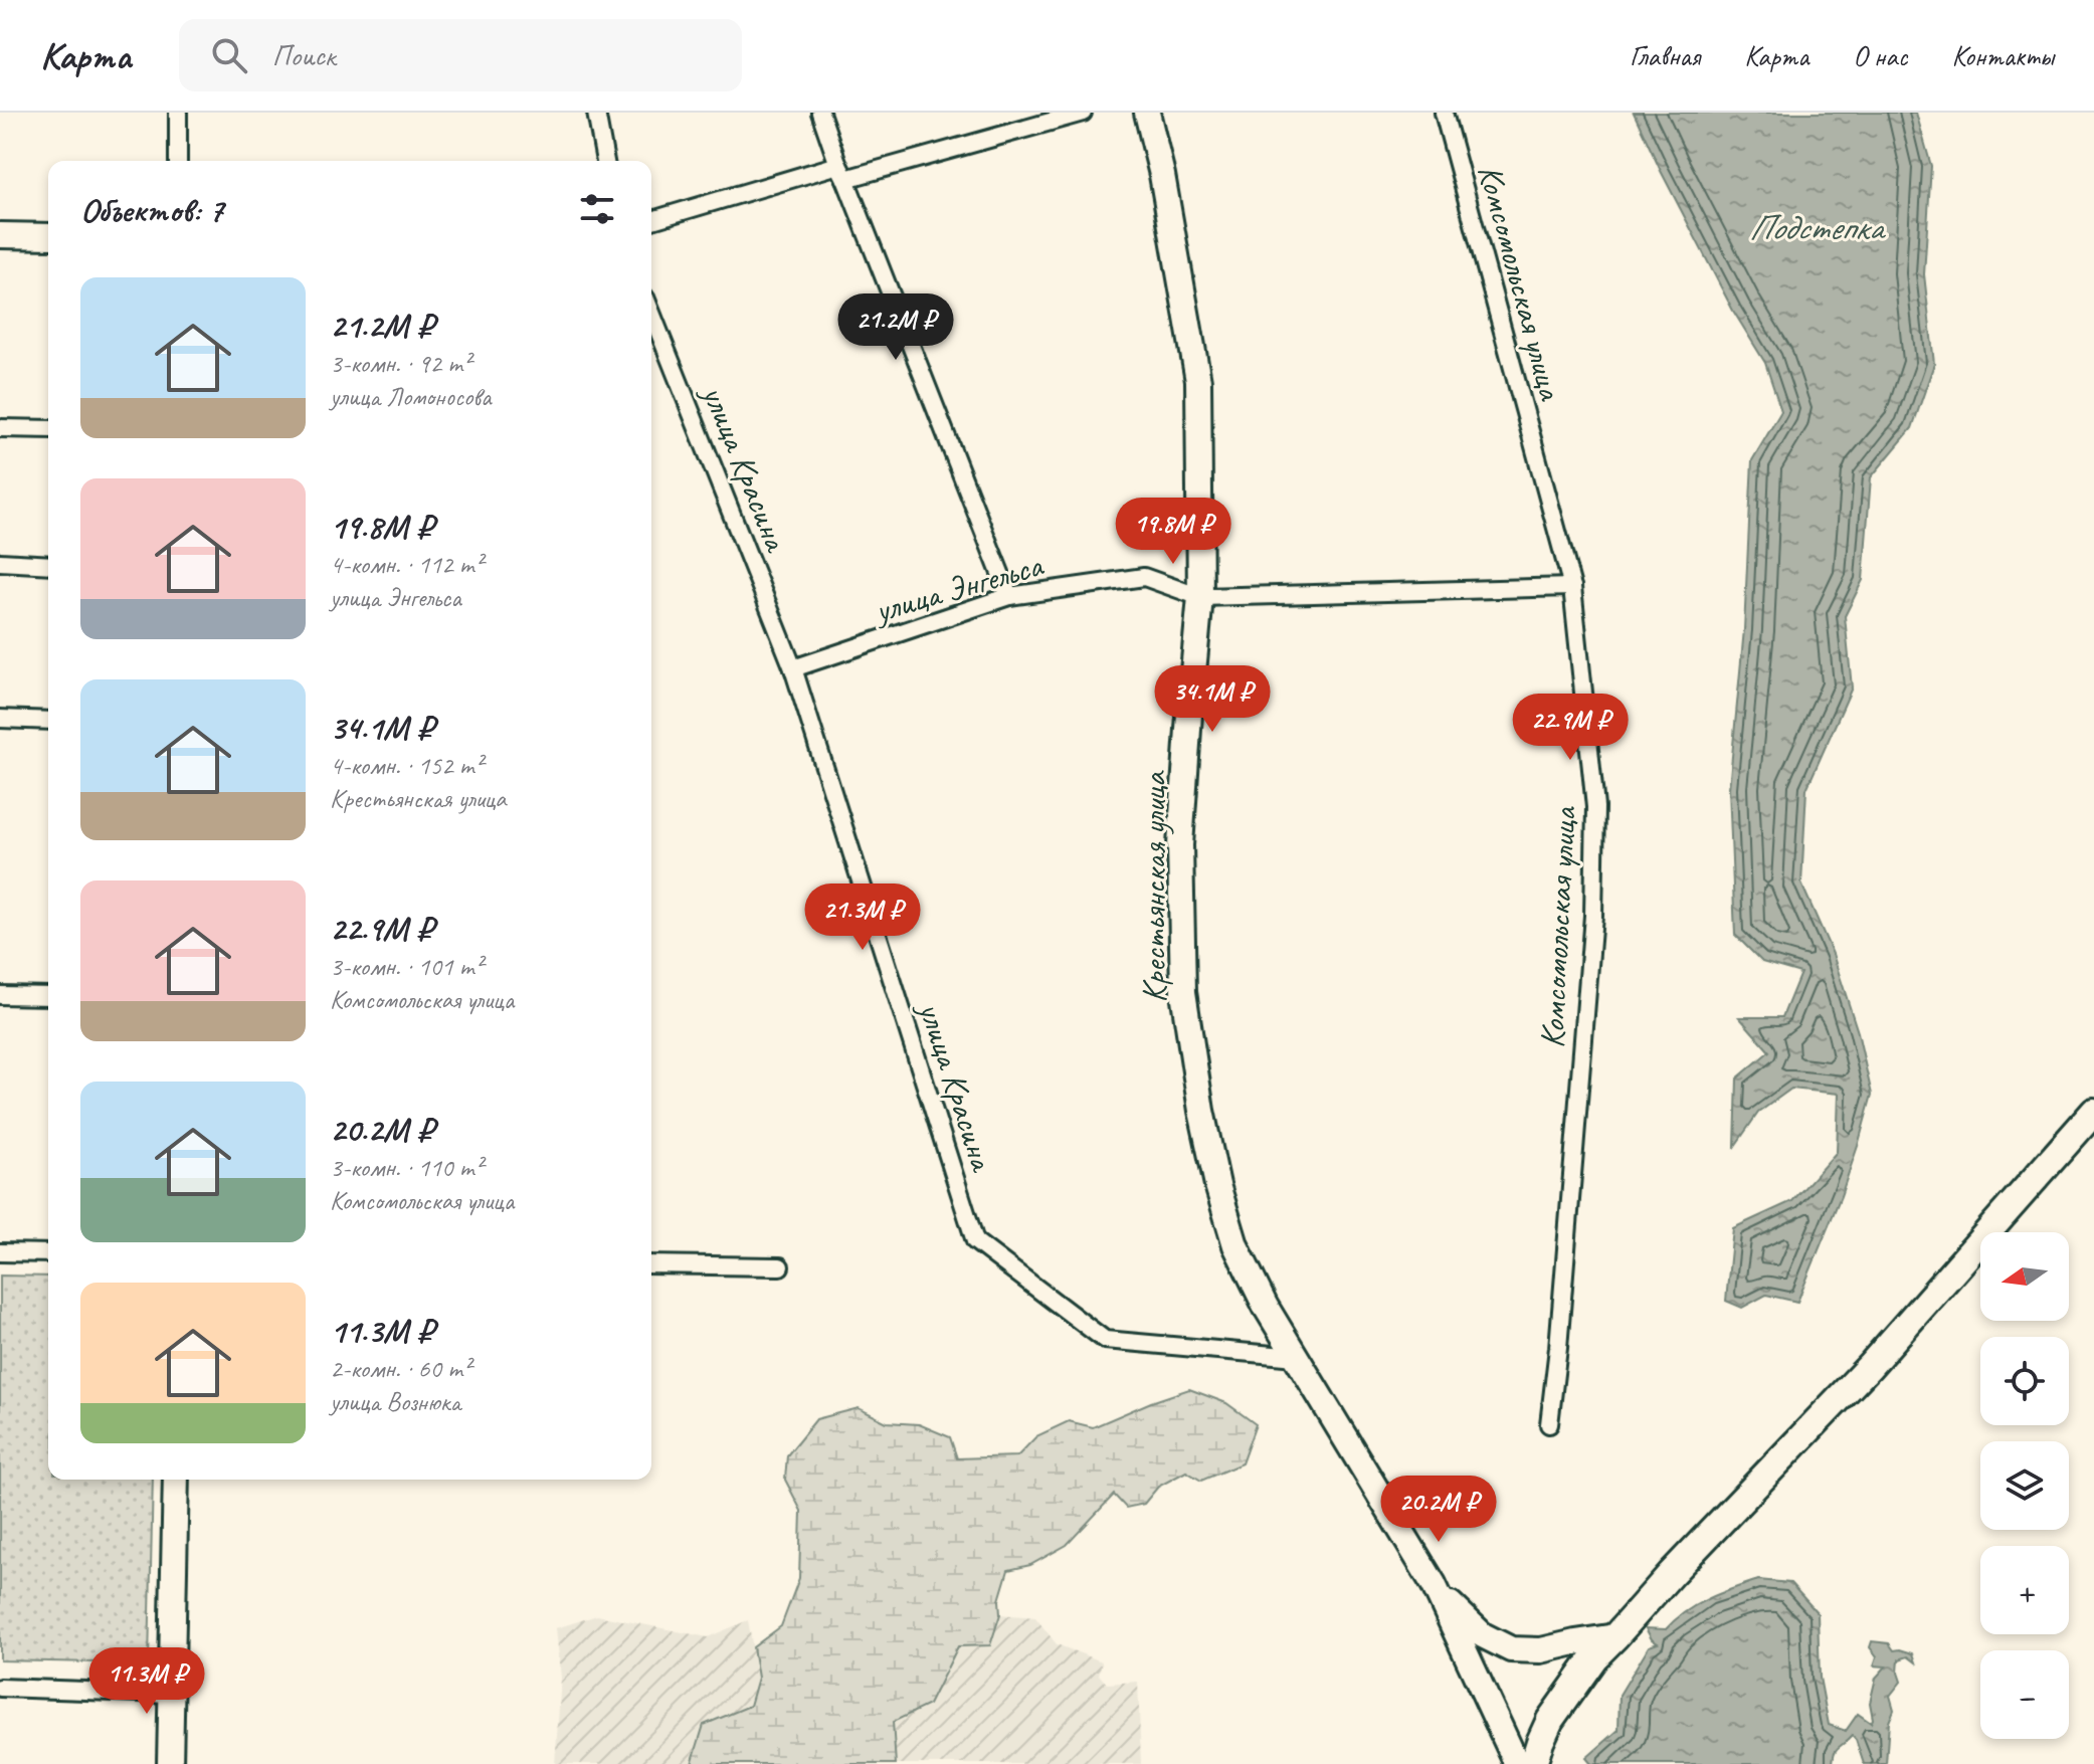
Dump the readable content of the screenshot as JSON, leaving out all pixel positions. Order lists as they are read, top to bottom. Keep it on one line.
{"streets":{"street":["Комсомольская улица","улица Красина","улица Энгельса","Крестьянская улица"]},"crossings":[["Комсомольская улица","улица Энгельса"],["улица Красина","улица Энгельса"],["улица Красина","Крестьянская улица"],["улица Энгельса","Крестьянская улица"]],"water":["Подстепка"],"north":"left","page":{"header":"Карта","search":"Поиск","nav":["Главная","Карта","О нас","Контакты"],"heading":"Объектов: 7","list":[{"name":"21.2M ₽","note":"3-комн. · 92 m² · улица Ломоносова"},{"name":"19.8M ₽","note":"4-комн. · 112 m² · улица Энгельса"},{"name":"34.1M ₽","note":"4-комн. · 152 m² · Крестьянская улица"},{"name":"22.9M ₽","note":"3-комн. · 101 m² · Комсомольская улица"},{"name":"20.2M ₽","note":"3-комн. · 110 m² · Комсомольская улица"},{"name":"11.3M ₽","note":"2-комн. · 60 m² · улица Вознюка"}],"price":["21.2M ₽","19.8M ₽","34.1M ₽","22.9M ₽","21.3M ₽","20.2M ₽","11.3M ₽"],"map_buttons":["+","−"]}}
